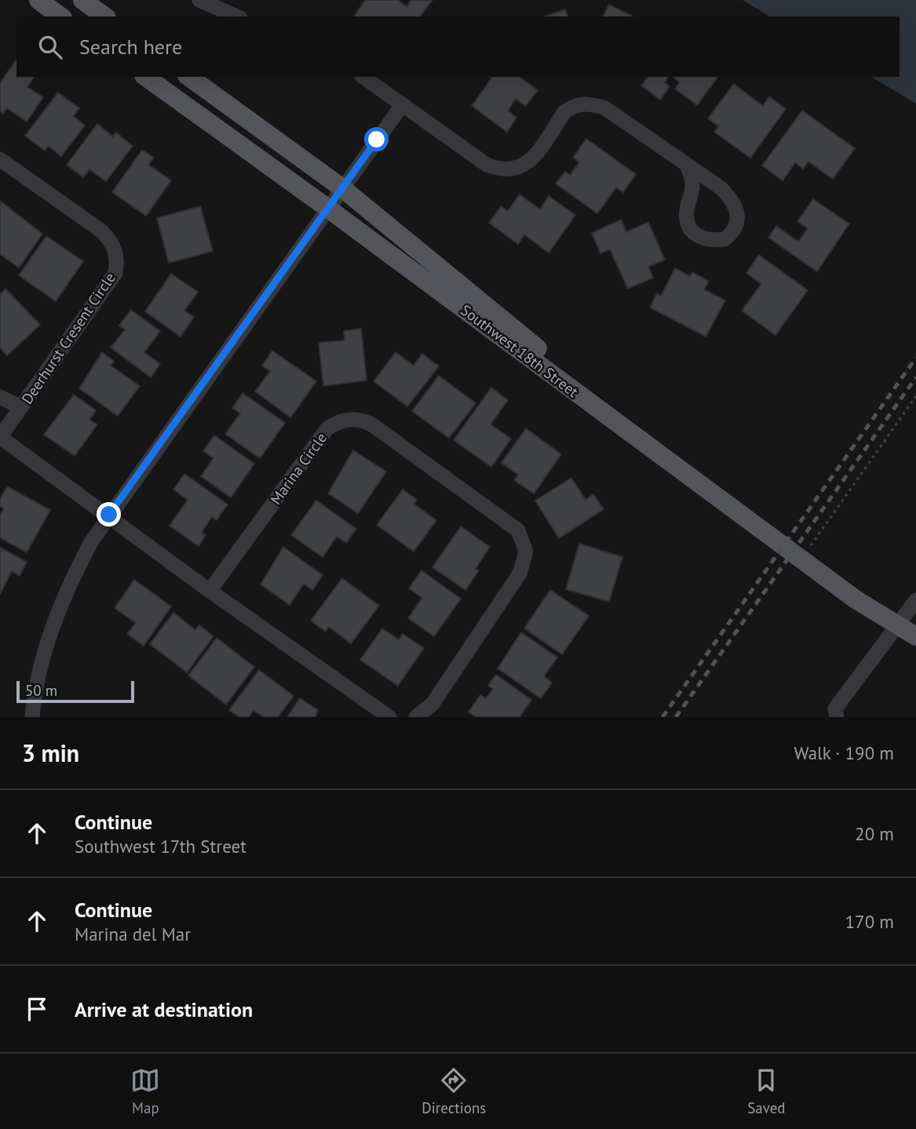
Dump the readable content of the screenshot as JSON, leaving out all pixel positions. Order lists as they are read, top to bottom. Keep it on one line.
{"streets":{"main road":["Southwest 18th Street"],"street":["Deerhurst Cresent Circle","Marina Circle"]},"scale_bar":"50 m","page":{"search":"Search here","scale":"50 m","heading":["3 min","Walk · 190 m"],"list":[["Continue","Southwest 17th Street","20 m"],["Continue","Marina del Mar","170 m"],"Arrive at destination"],"nav":["Map","Directions","Saved"]}}
